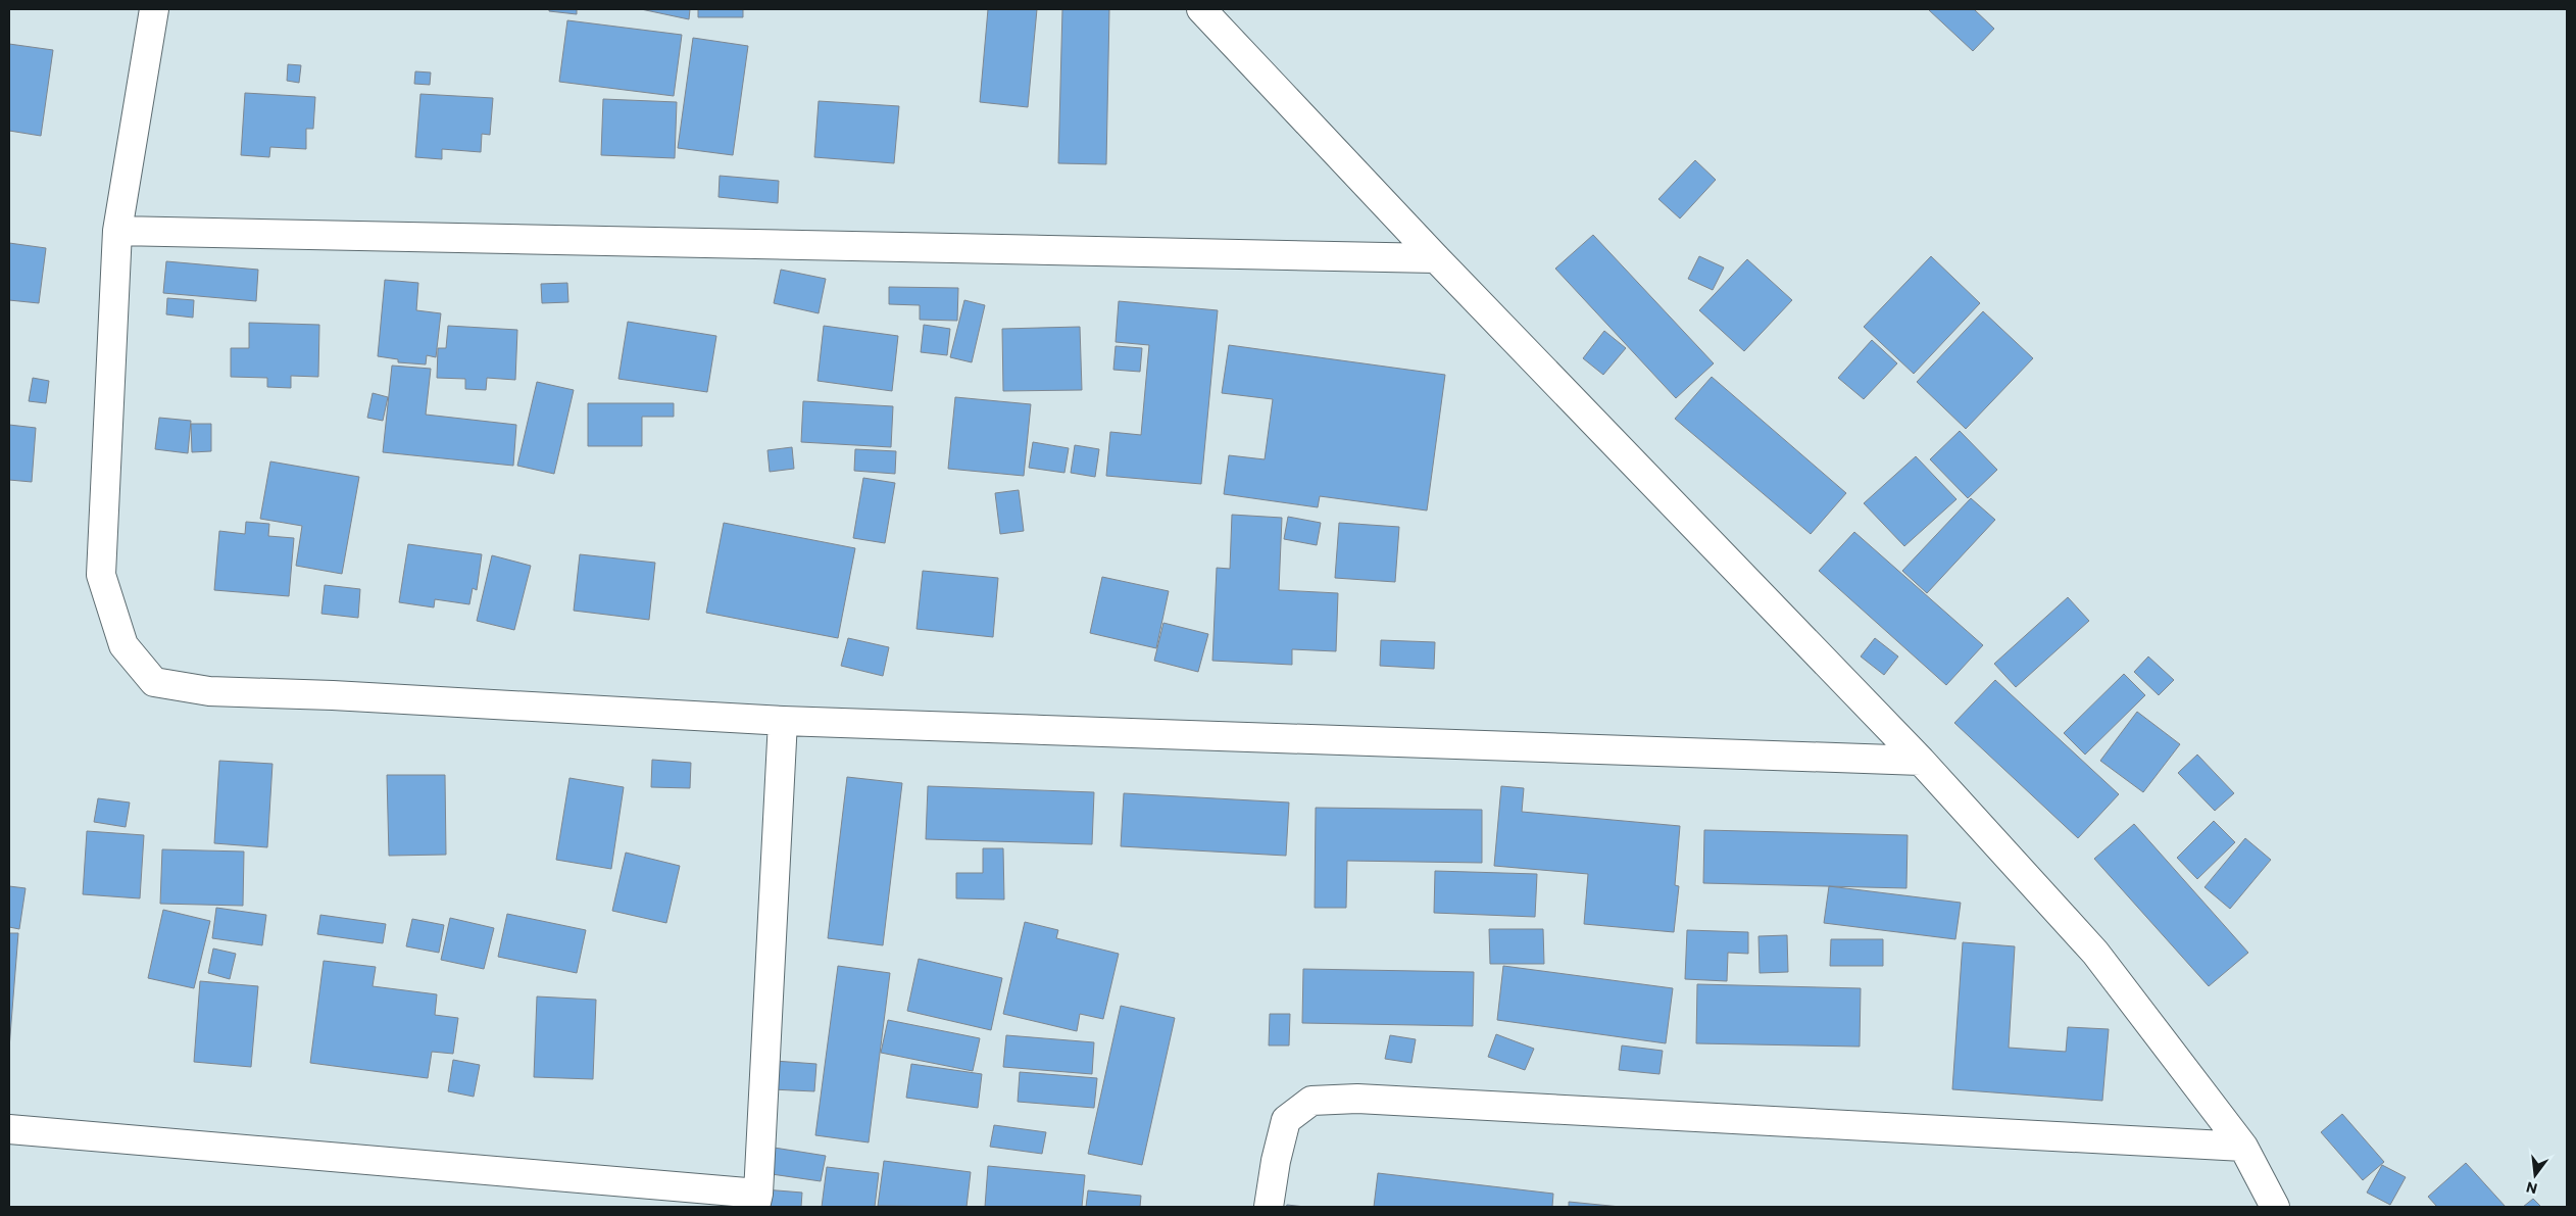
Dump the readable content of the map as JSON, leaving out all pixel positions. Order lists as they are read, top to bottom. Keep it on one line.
{"north":"bottom"}
